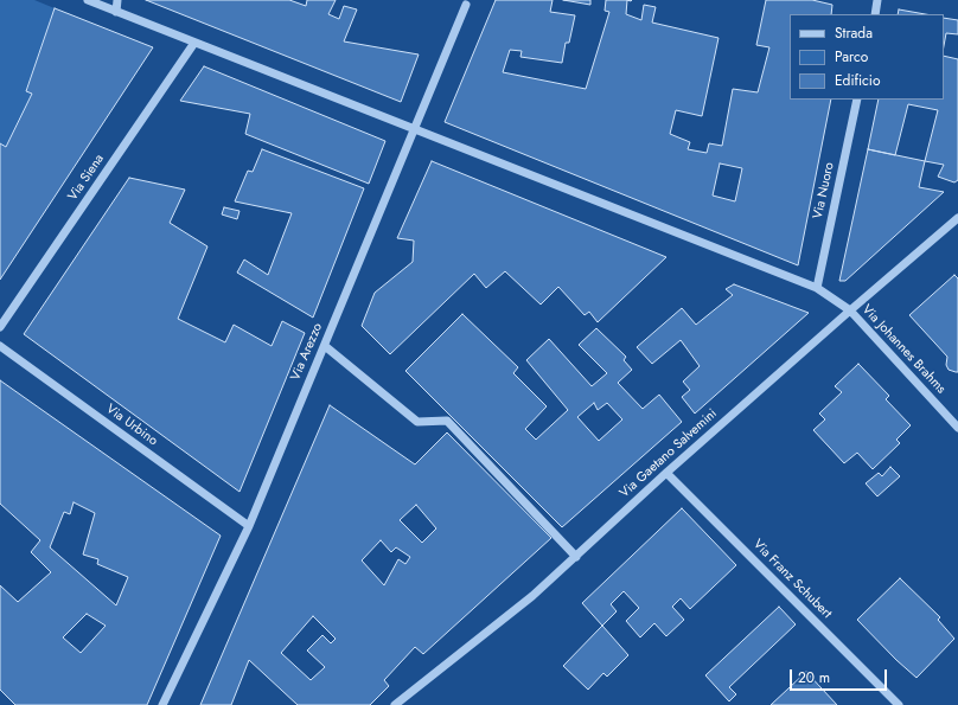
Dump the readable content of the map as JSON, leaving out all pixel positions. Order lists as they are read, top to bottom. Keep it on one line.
{"streets":{"street":["Via Siena","Via Nuoro","Via Johannes Brahms","Via Arezzo","Via Urbino","Via Gaetano Salvemini","Via Franz Schubert"]},"crossings":[["Via Siena","Via Johannes Brahms"],["Via Nuoro","Via Johannes Brahms"],["Via Johannes Brahms","Via Arezzo"],["Via Johannes Brahms","Via Gaetano Salvemini"],["Via Arezzo","Via Urbino"],["Via Gaetano Salvemini","Via Franz Schubert"]],"legend":["Strada","Parco","Edificio"],"scale_bar":"20 m"}
